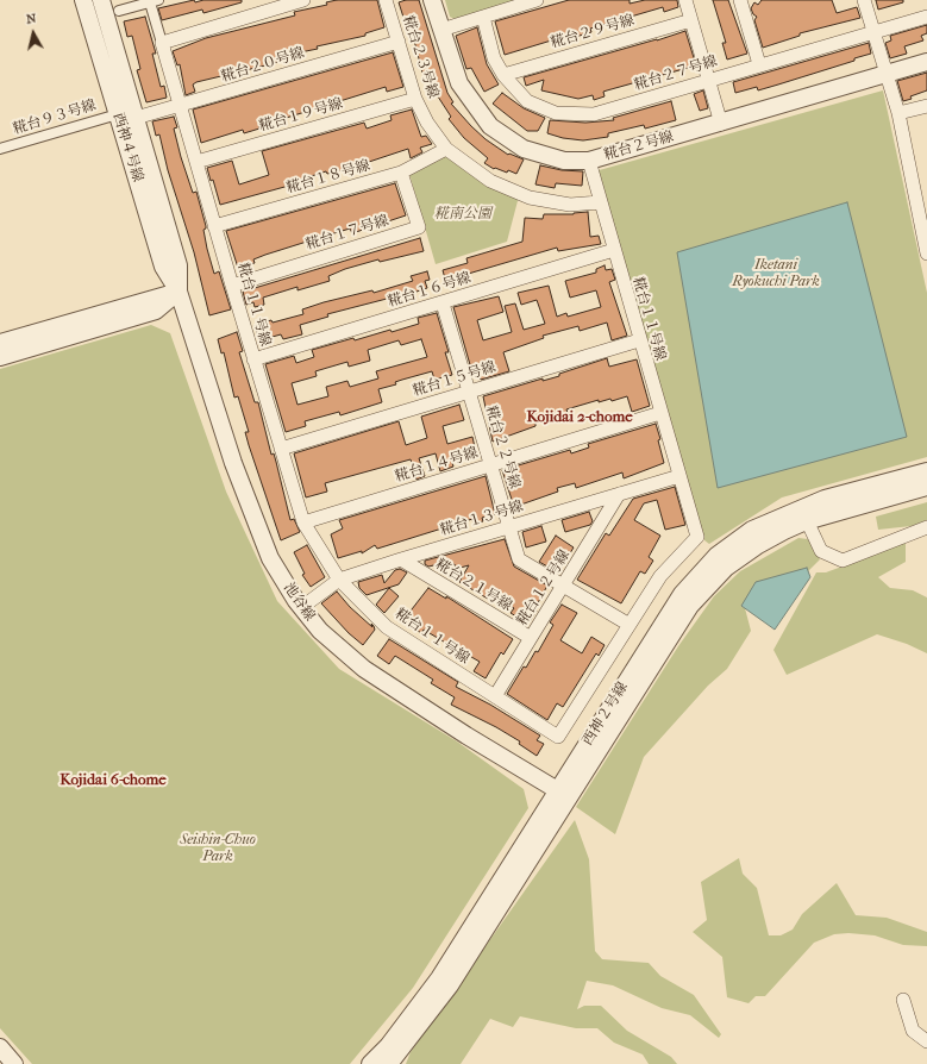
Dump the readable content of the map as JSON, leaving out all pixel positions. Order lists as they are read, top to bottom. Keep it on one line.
{"streets":{"street":["糀台２９号線","糀台２３号線","糀台２０号線","糀台２７号線","糀台１９号線","糀台９３号線","糀台２号線","西神４号線","糀台１８号線","糀台１７号線","糀台１６号線","糀台１１号線","糀台１５号線","糀台２２号線","糀台１４号線","糀台１３号線","糀台２１号線","糀台１２号線","池谷線","西神２号線"]},"crossings":[["糀台２９号線","糀台２７号線"],["糀台２３号線","糀台２０号線"],["糀台２３号線","糀台１９号線"],["糀台２３号線","糀台１８号線"],["糀台２３号線","糀台１１号線"],["糀台２０号線","西神４号線"],["糀台２０号線","糀台１１号線"],["糀台１９号線","糀台１１号線"],["糀台９３号線","西神４号線"],["糀台２号線","糀台１１号線"],["西神４号線","池谷線"],["糀台１８号線","糀台１７号線"],["糀台１８号線","糀台１１号線"],["糀台１７号線","糀台１１号線"],["糀台１６号線","糀台１１号線"],["糀台１６号線","糀台２２号線"],["糀台１１号線","糀台１５号線"],["糀台１１号線","糀台２２号線"],["糀台１１号線","糀台１４号線"],["糀台１１号線","糀台１３号線"],["糀台１１号線","糀台１２号線"],["糀台１５号線","糀台２２号線"],["糀台２２号線","糀台１４号線"],["糀台２２号線","糀台１３号線"],["糀台２２号線","糀台１２号線"],["糀台１３号線","糀台２１号線"],["糀台１３号線","糀台１２号線"],["糀台１３号線","池谷線"],["糀台２１号線","糀台１２号線"],["池谷線","西神２号線"]],"districts":["Kojidai 2-chome","Kojidai 6-chome"],"parks":["糀南公園","Iketani Ryokuchi Park","Seishin-Chuo Park"],"north":"top"}
